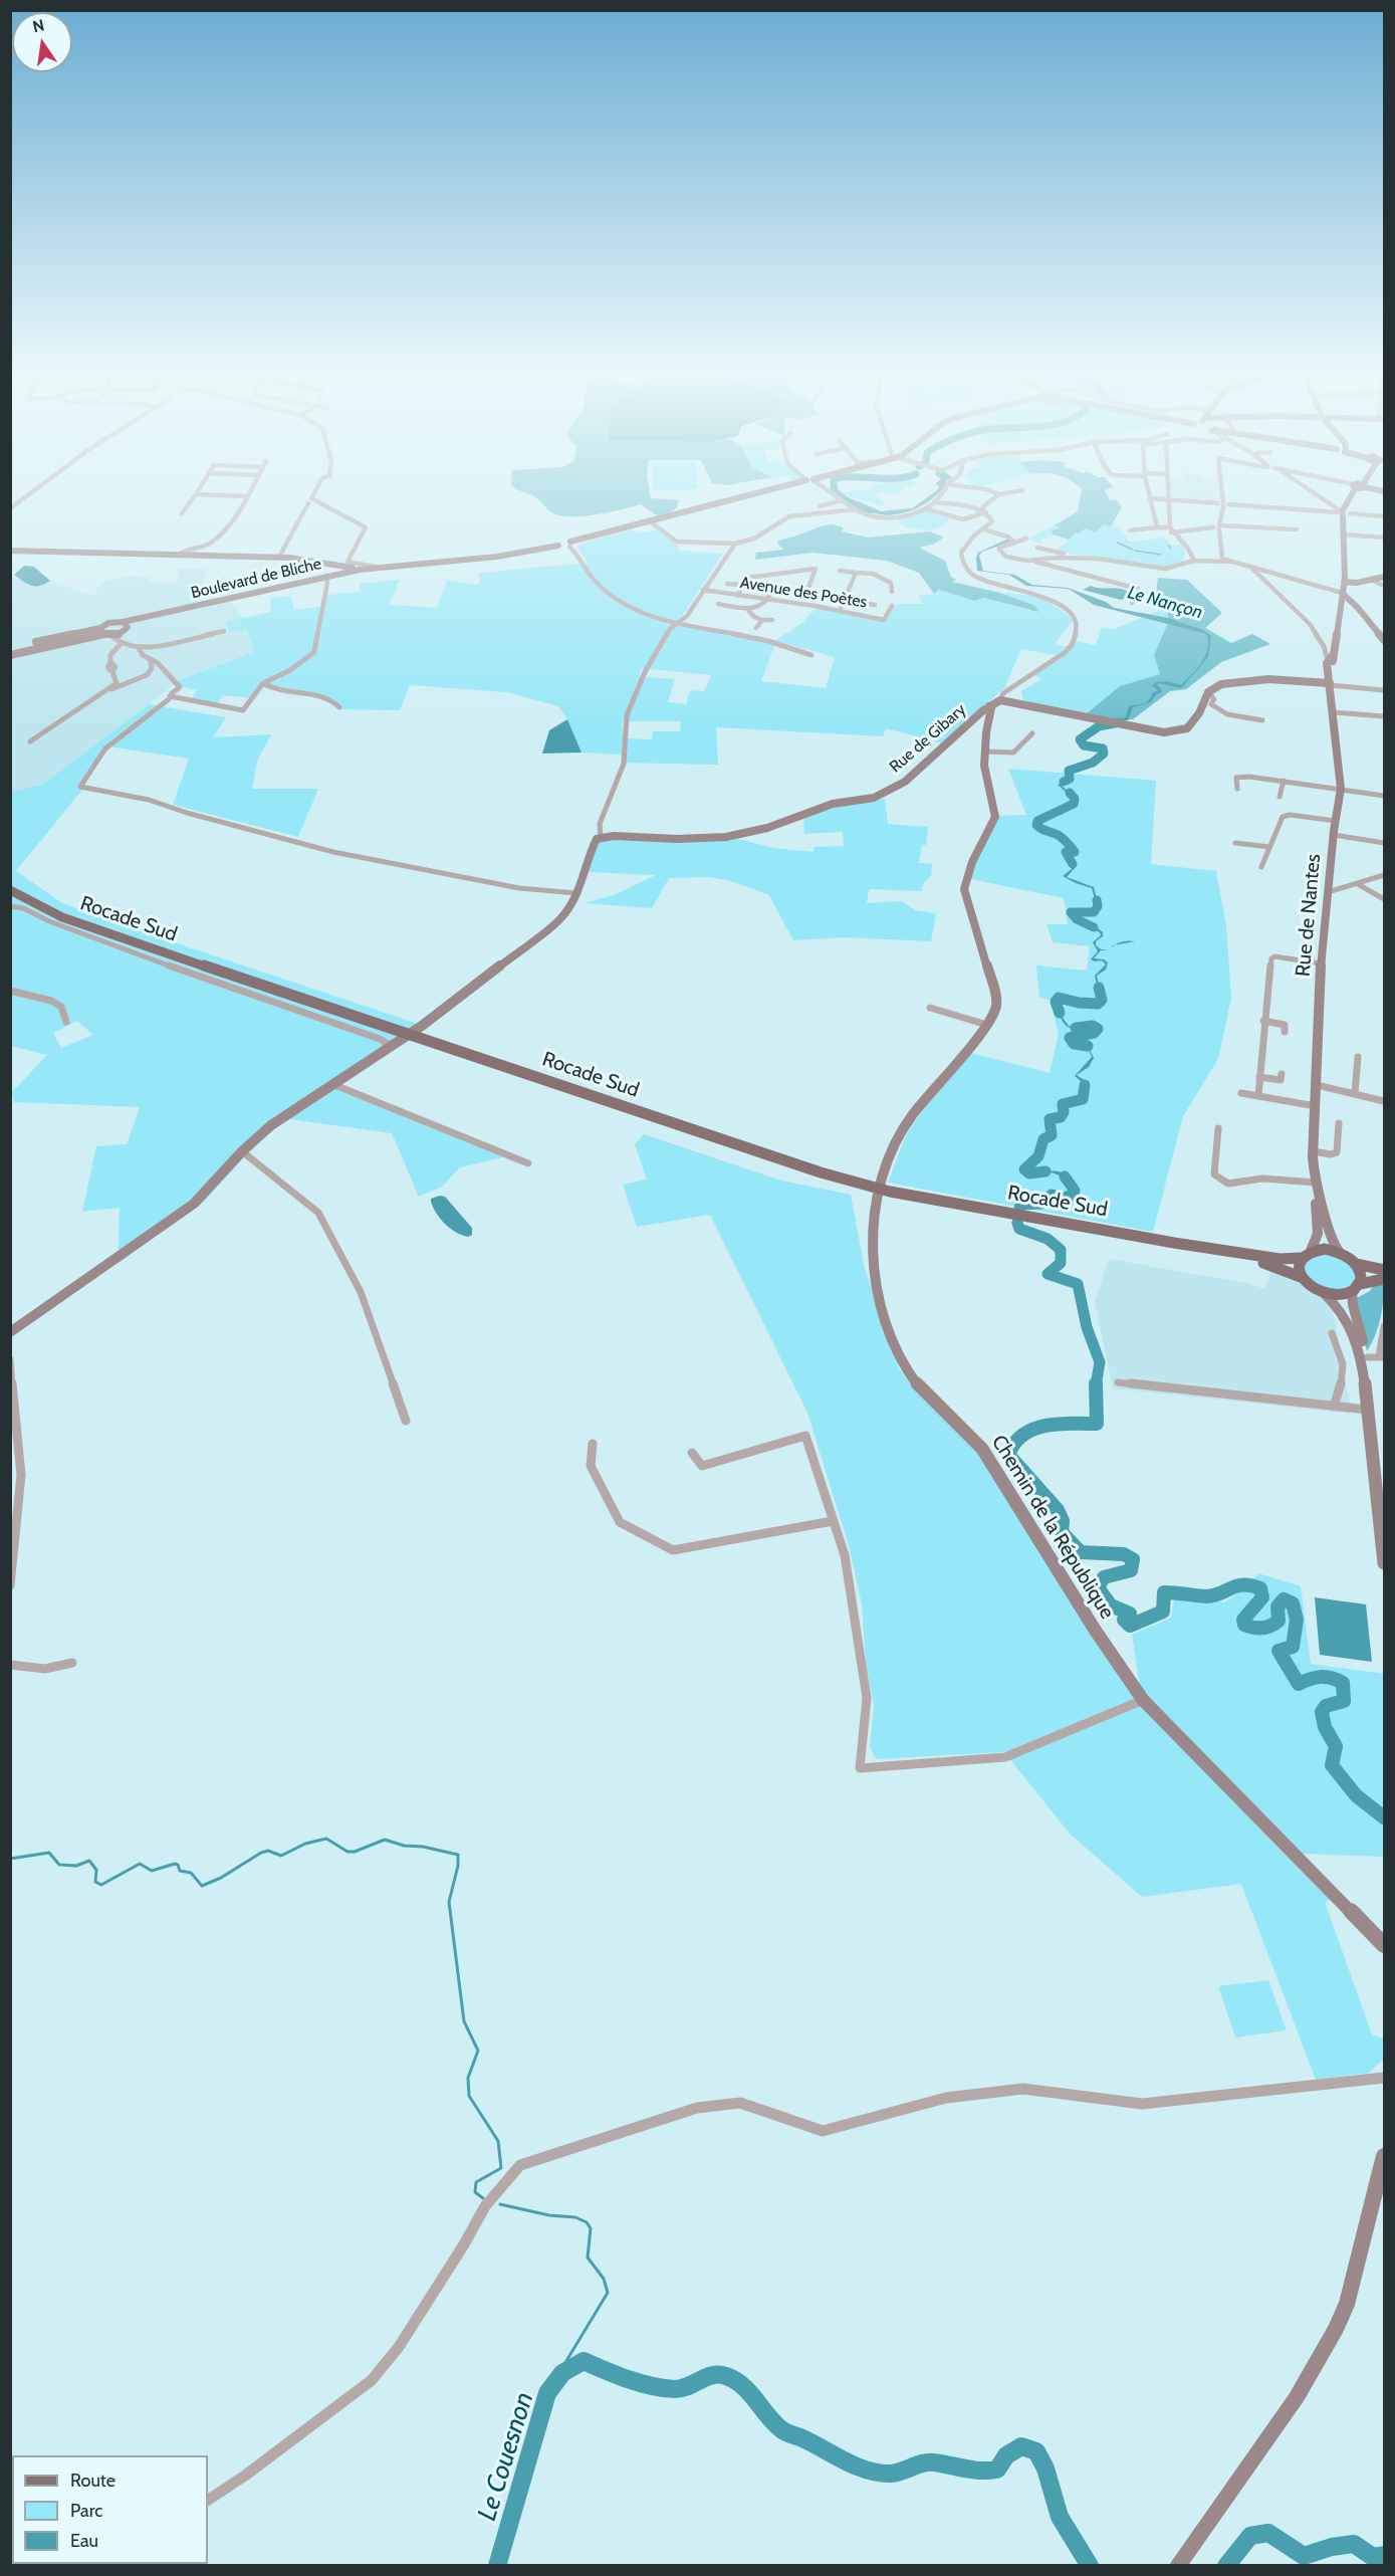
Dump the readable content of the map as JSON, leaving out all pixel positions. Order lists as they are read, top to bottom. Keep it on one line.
{"streets":{"main road":["Boulevard de Bliche","Rue de Gibary","Rue de Nantes","Rocade Sud","Chemin de la République"],"street":["Avenue des Poètes"]},"crossings":[["Rue de Gibary","Chemin de la République"],["Rue de Nantes","Rocade Sud"]],"water":["Le Nançon","Le Couesnon"],"legend":["Route","Parc","Eau"],"north":"top"}
